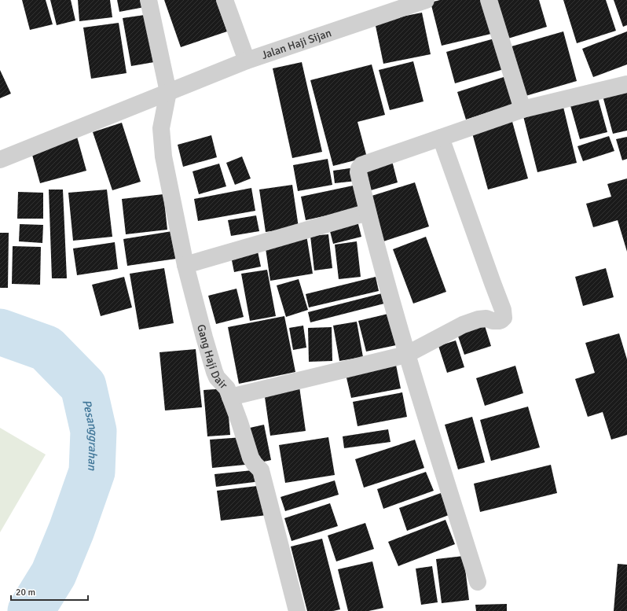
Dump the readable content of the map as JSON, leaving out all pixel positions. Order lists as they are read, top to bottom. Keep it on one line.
{"streets":{"street":["Jalan Haji Sijan","Gang Haji Dair"]},"crossings":[["Jalan Haji Sijan","Gang Haji Dair"]],"water":["Pesanggrahan"],"scale_bar":"20 m"}
